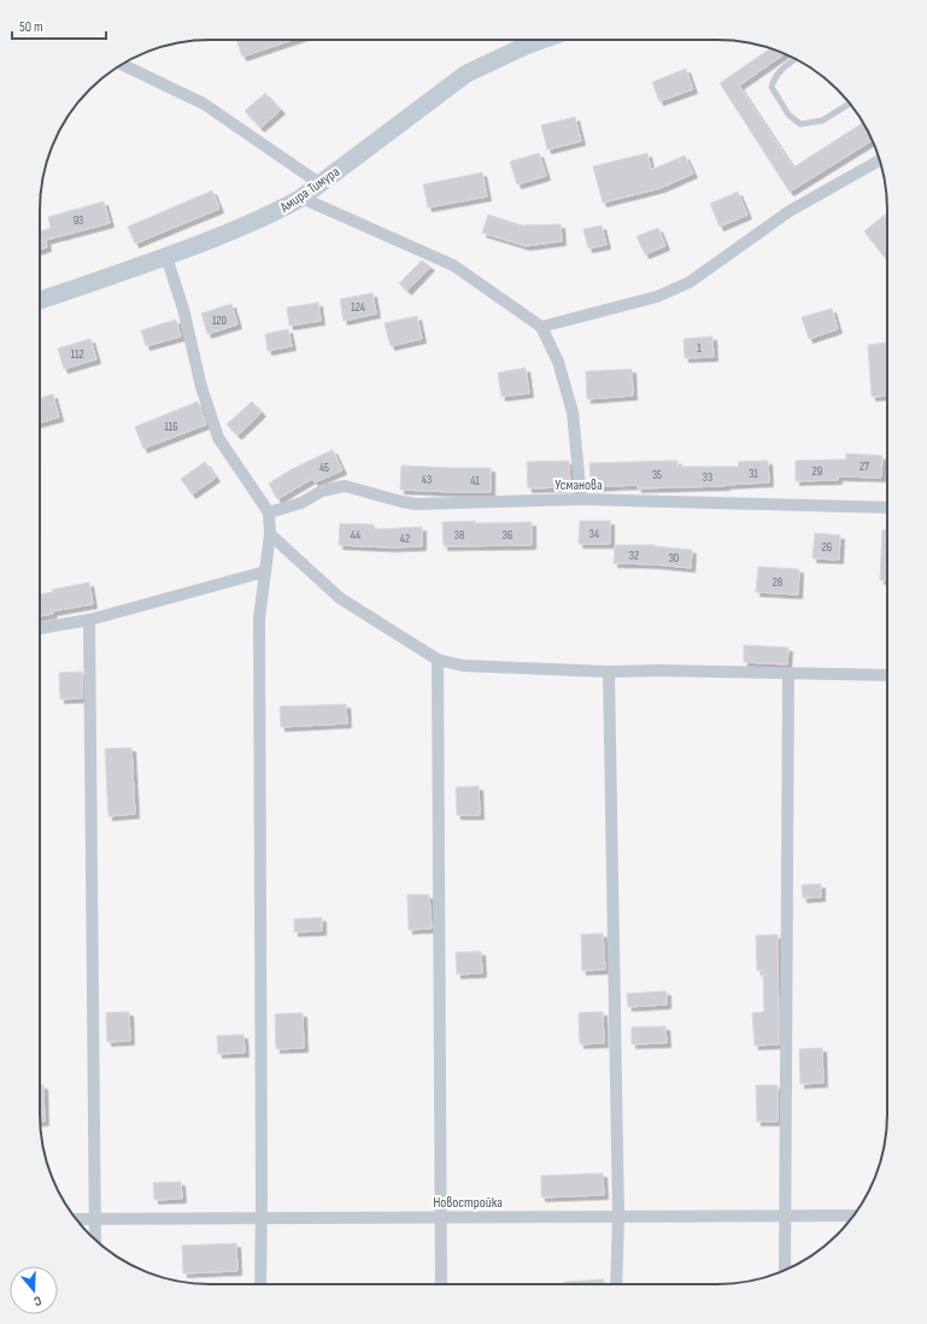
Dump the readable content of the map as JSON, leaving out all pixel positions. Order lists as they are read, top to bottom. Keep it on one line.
{"streets":{"street":["Амира Тимура","Усманова","Новостройка"]},"house_numbers":["93","124","120","1","112","116","27","45","29","31","35","33","43","41","34","44","38","36","42","26","32","30","28"],"scale_bar":"50 m","north":"bottom"}
